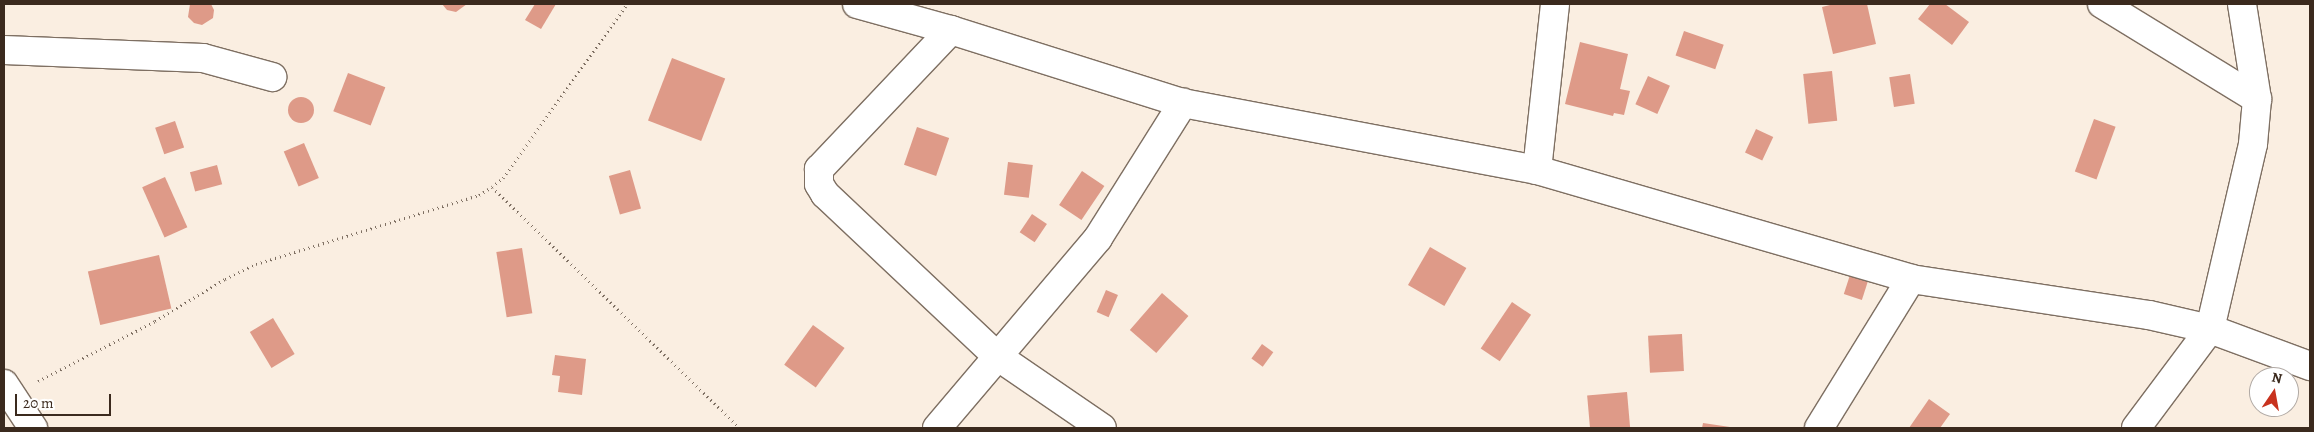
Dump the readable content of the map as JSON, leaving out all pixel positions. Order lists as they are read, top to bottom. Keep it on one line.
{"scale_bar":"20 m","north":"top"}
